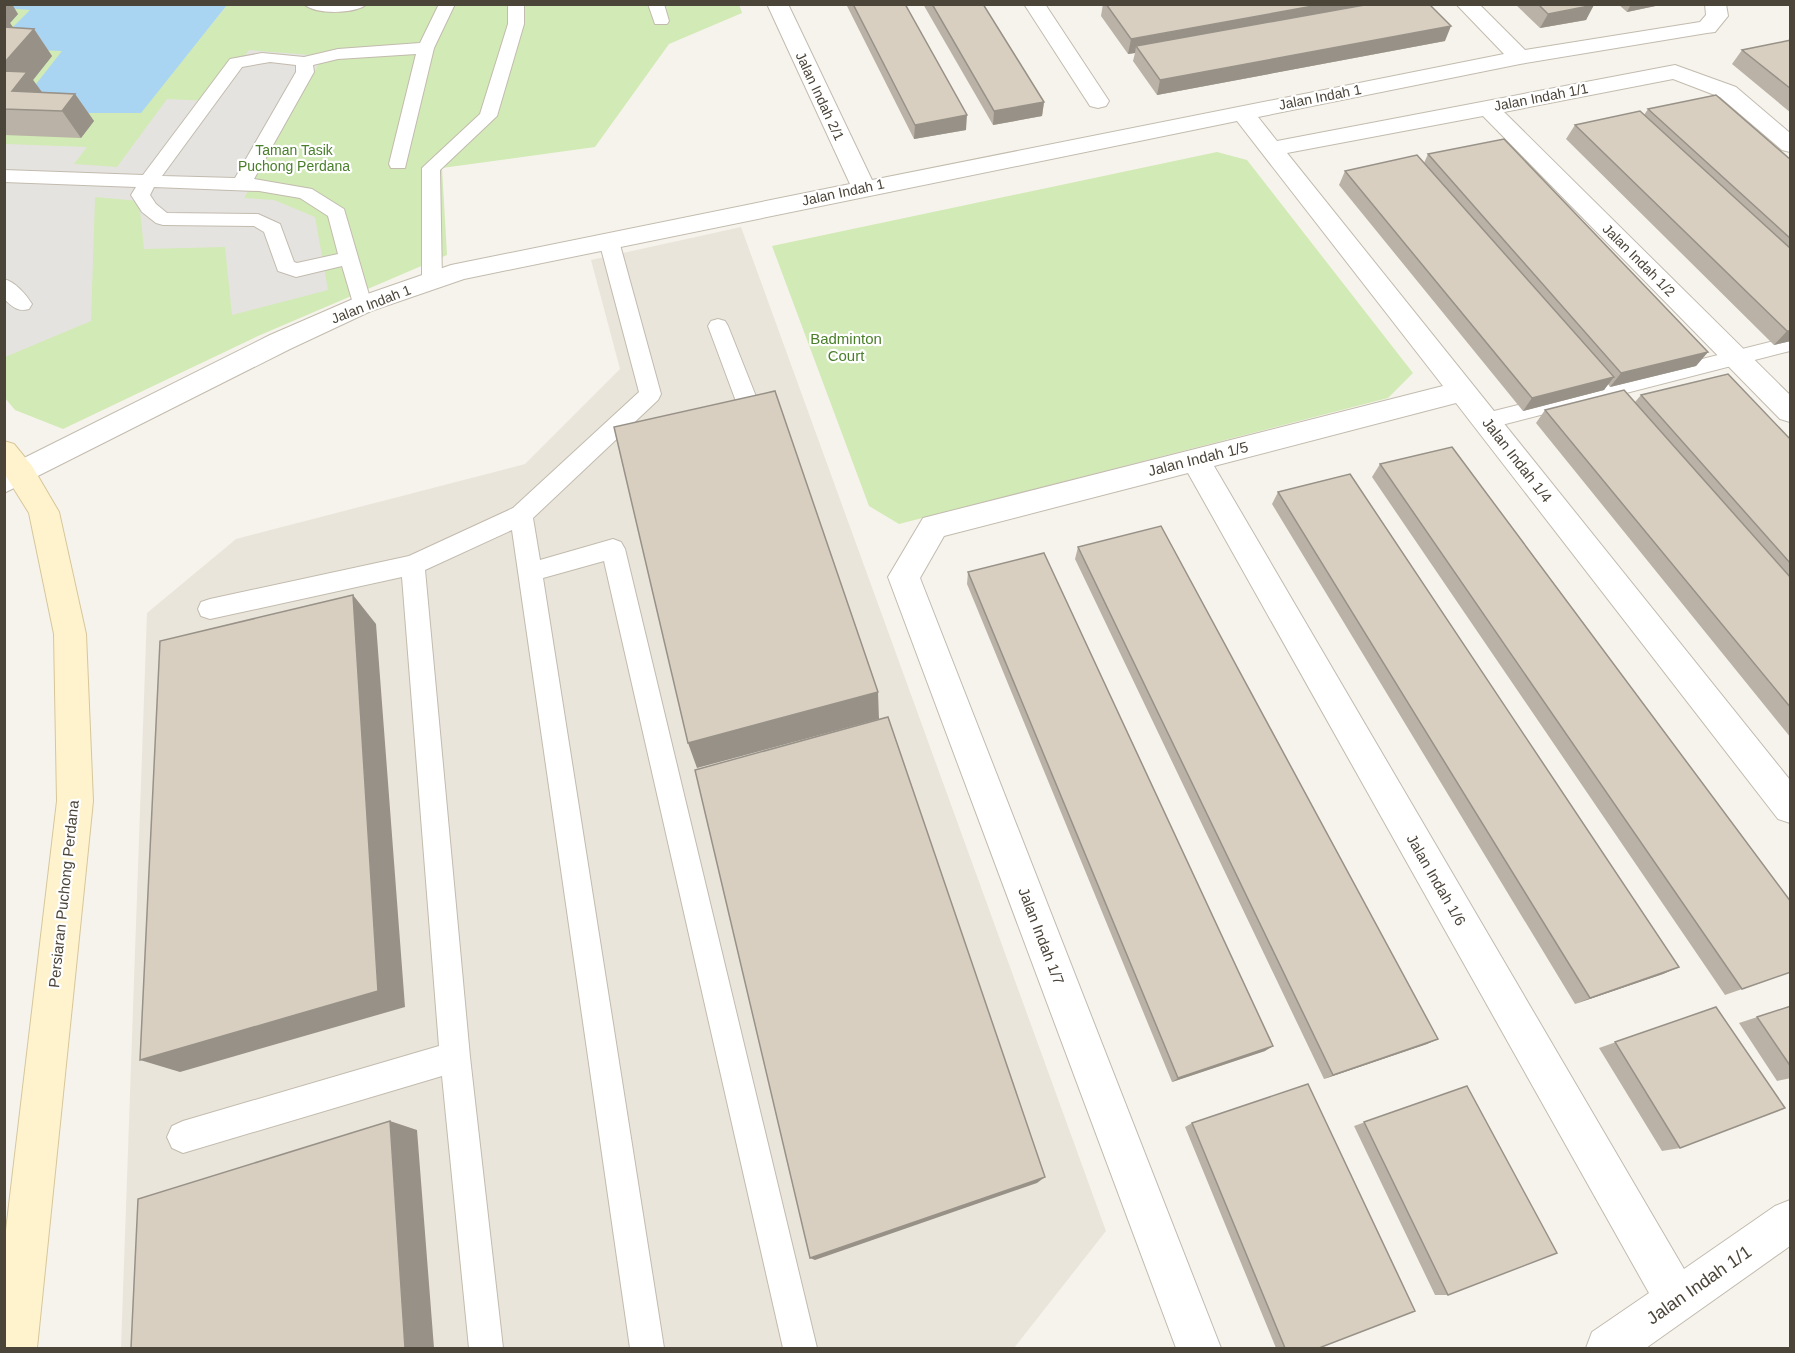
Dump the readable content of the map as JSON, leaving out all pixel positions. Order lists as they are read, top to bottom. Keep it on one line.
{"streets":{"main road":["Persiaran Puchong Perdana"],"street":["Jalan Indah 2/1","Jalan Indah 1","Jalan Indah 1/1","Jalan Indah 1/2","Jalan Indah 1/5","Jalan Indah 1/4","Jalan Indah 1/6","Jalan Indah 1/7"]},"crossings":[["Jalan Indah 2/1","Jalan Indah 1"],["Jalan Indah 1","Jalan Indah 1/4"],["Jalan Indah 1","Persiaran Puchong Perdana"],["Jalan Indah 1/1","Jalan Indah 1/2"],["Jalan Indah 1/1","Jalan Indah 1/4"],["Jalan Indah 1/1","Jalan Indah 1/6"],["Jalan Indah 1/5","Jalan Indah 1/4"],["Jalan Indah 1/5","Jalan Indah 1/6"],["Jalan Indah 1/5","Jalan Indah 1/7"]],"parks":["Taman Tasik Puchong Perdana","Badminton Court"]}
